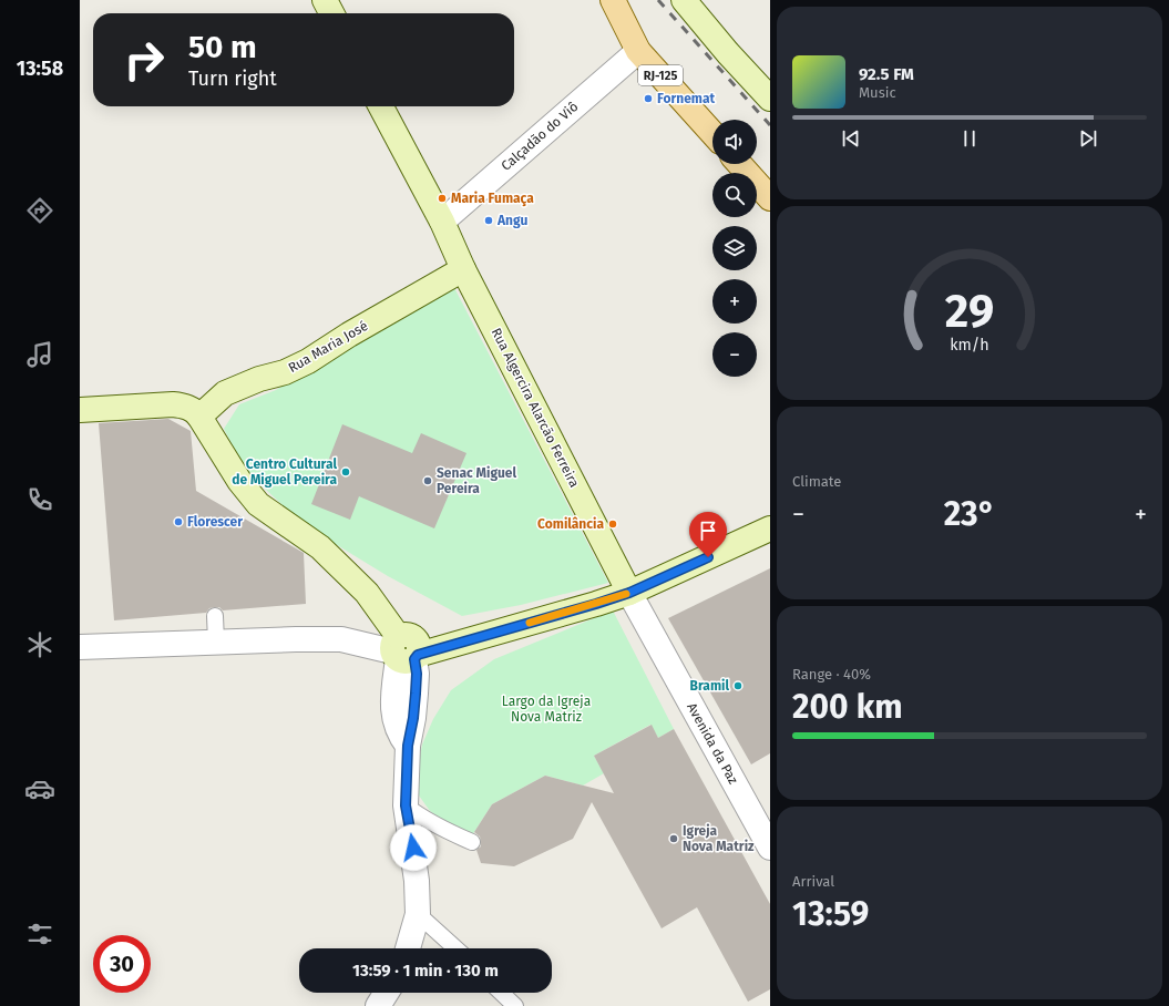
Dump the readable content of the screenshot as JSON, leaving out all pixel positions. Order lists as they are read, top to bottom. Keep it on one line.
{"streets":{"main road":["RJ-125"],"street":["Calçadão do Viô","Rua Maria José","Rua Algercira Alarcão Ferreira","Avenida da Paz"]},"crossings":[["RJ-125","Calçadão do Viô"],["Calçadão do Viô","Rua Algercira Alarcão Ferreira"],["Rua Maria José","Rua Algercira Alarcão Ferreira"],["Rua Algercira Alarcão Ferreira","Avenida da Paz"]],"parks":["Largo da Igreja Nova Matriz"],"places":["Fornemat","Maria Fumaça","Angu","Centro Cultural de Miguel Pereira","Senac Miguel Pereira","Florescer","Comilância","Bramil","Igreja Nova Matriz"],"page":{"tabs":"13:58","turn":["50 m","Turn right"],"song":["92.5 FM","Music"],"map_buttons":["+","−"],"tile":["Climate",["Range · 40%","200 km"],["Arrival","13:59"]],"heat":["−","23°","+"],"limit":"30","trip":"13:59 · 1 min · 130 m","gauge":["29","km/h"]}}
